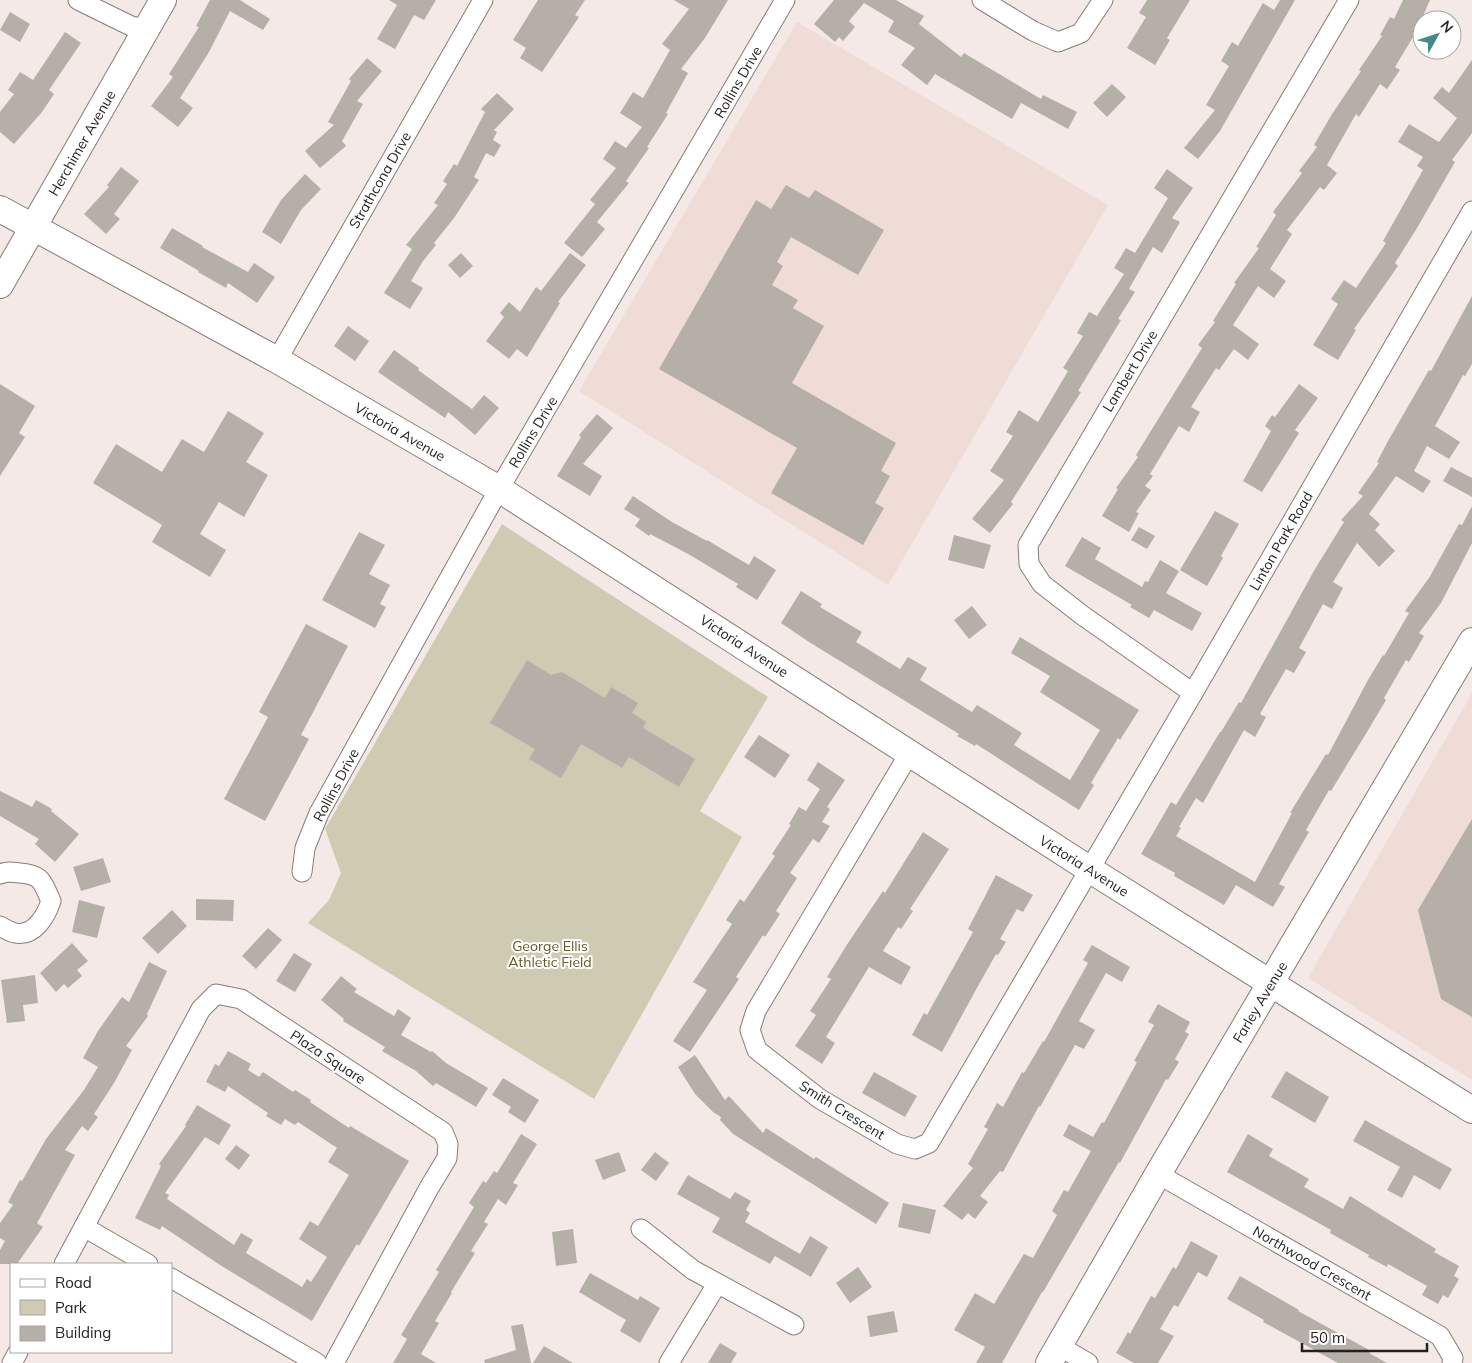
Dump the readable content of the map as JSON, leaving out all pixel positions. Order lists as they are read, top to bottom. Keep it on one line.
{"streets":{"street":["Rollins Drive","Herchimer Avenue","Strathcona Drive","Lambert Drive","Victoria Avenue","Linton Park Road","Farley Avenue","Plaza Square","Smith Crescent","Northwood Crescent"]},"crossings":[["Rollins Drive","Victoria Avenue"],["Herchimer Avenue","Victoria Avenue"],["Strathcona Drive","Victoria Avenue"],["Lambert Drive","Linton Park Road"],["Victoria Avenue","Linton Park Road"],["Victoria Avenue","Farley Avenue"],["Victoria Avenue","Smith Crescent"],["Linton Park Road","Smith Crescent"],["Farley Avenue","Northwood Crescent"]],"parks":["George Ellis Athletic Field"],"legend":["Road","Park","Building"],"scale_bar":"50 m","north":"top right"}
